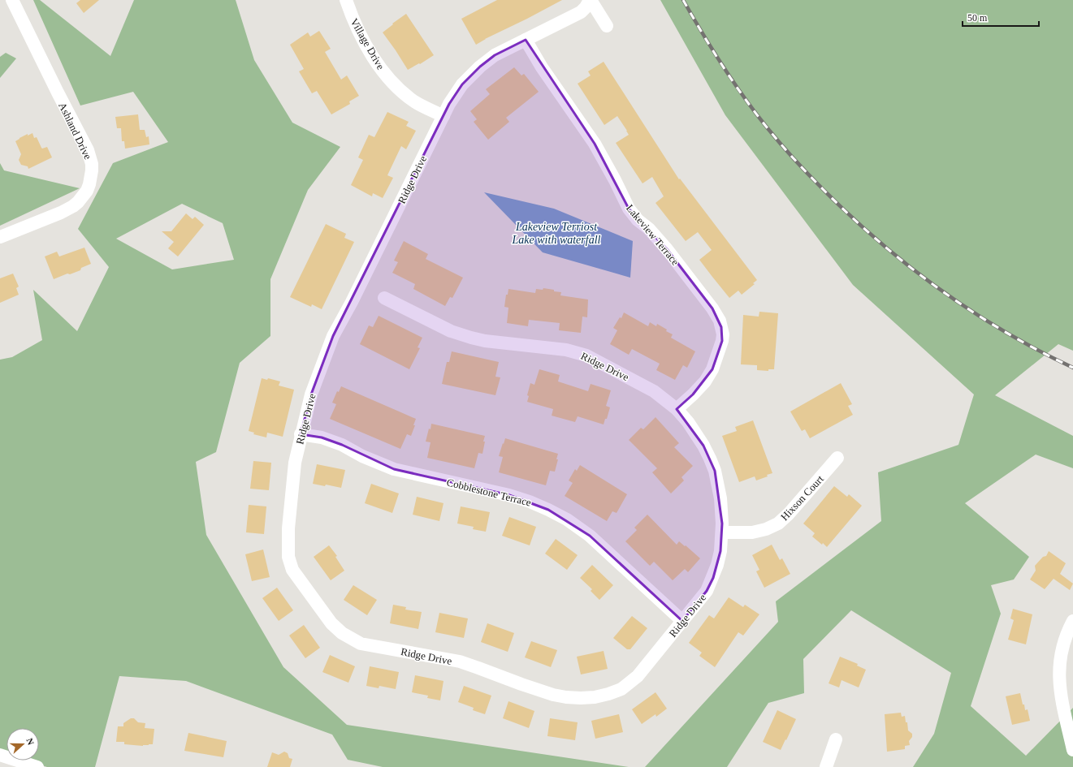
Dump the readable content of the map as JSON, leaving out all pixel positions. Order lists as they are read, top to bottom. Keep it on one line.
{"streets":{"street":["Village Drive","Ashland Drive","Ridge Drive","Lakeview Terrace","Cobblestone Terrace","Hixson Court"]},"crossings":[["Village Drive","Ridge Drive"],["Ridge Drive","Lakeview Terrace"],["Ridge Drive","Cobblestone Terrace"],["Ridge Drive","Hixson Court"]],"water":["Lakeview Terriost Lake with waterfall"],"scale_bar":"50 m","north":"right"}
